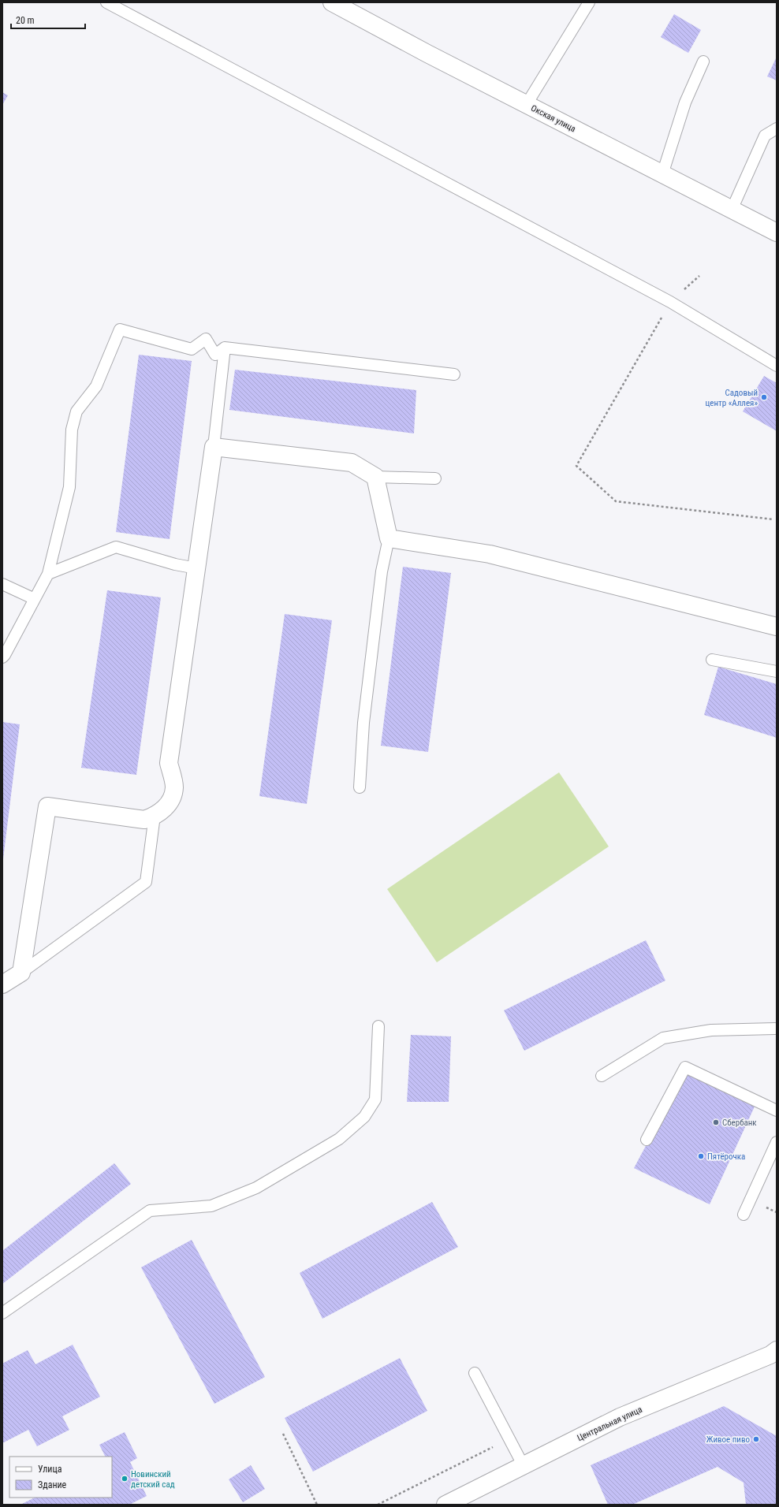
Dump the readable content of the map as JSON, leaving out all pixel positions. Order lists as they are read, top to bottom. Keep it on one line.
{"streets":{"street":["Окская улица","Центральная улица"]},"places":["Садовый центр «Аллея»","Сбербанк","Пятёрочка","Живое пиво","Новинский детский сад"],"legend":["Улица","Здание"],"scale_bar":"20 m"}
